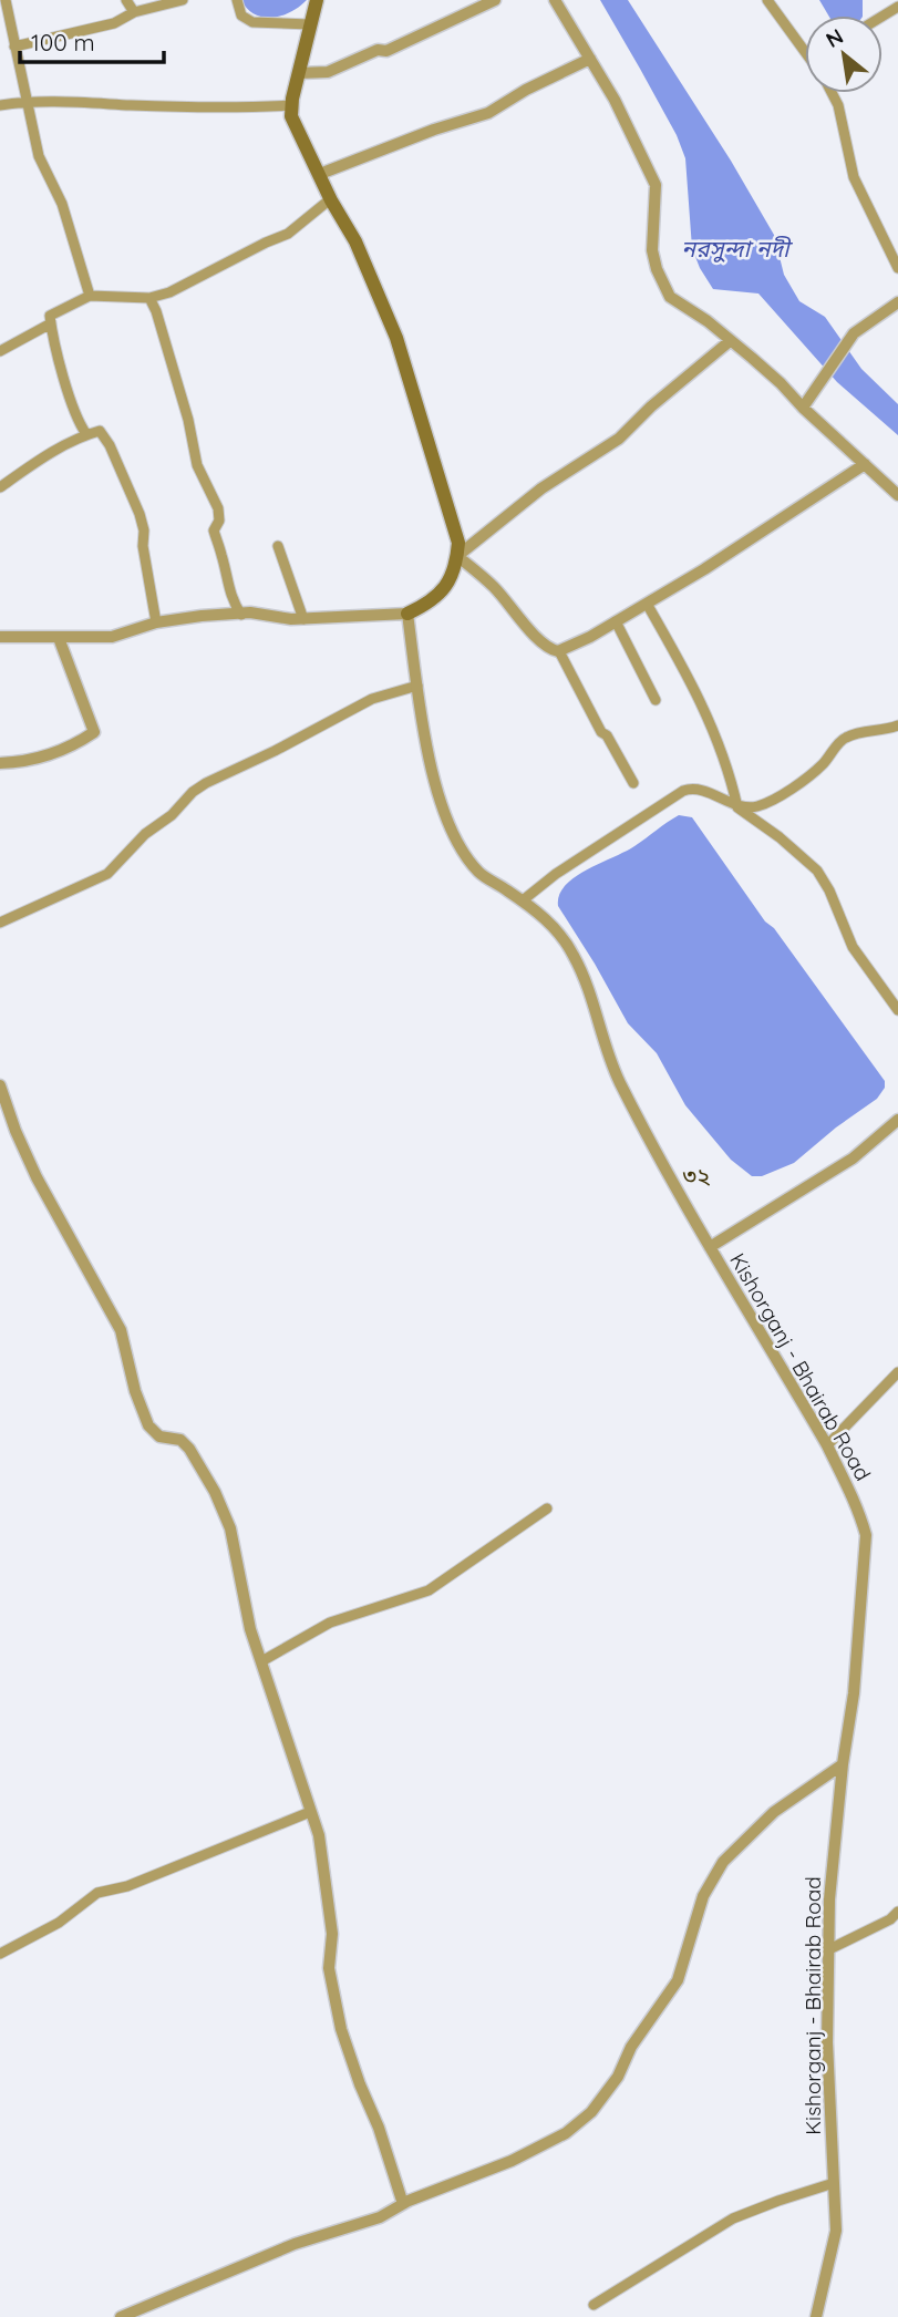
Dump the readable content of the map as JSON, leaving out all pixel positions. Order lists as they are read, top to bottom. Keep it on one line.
{"streets":{"street":["Kishorganj - Bhairab Road"]},"districts":["৩২"],"water":["নরসুন্দা নদী"],"scale_bar":"100 m","north":"top left"}
